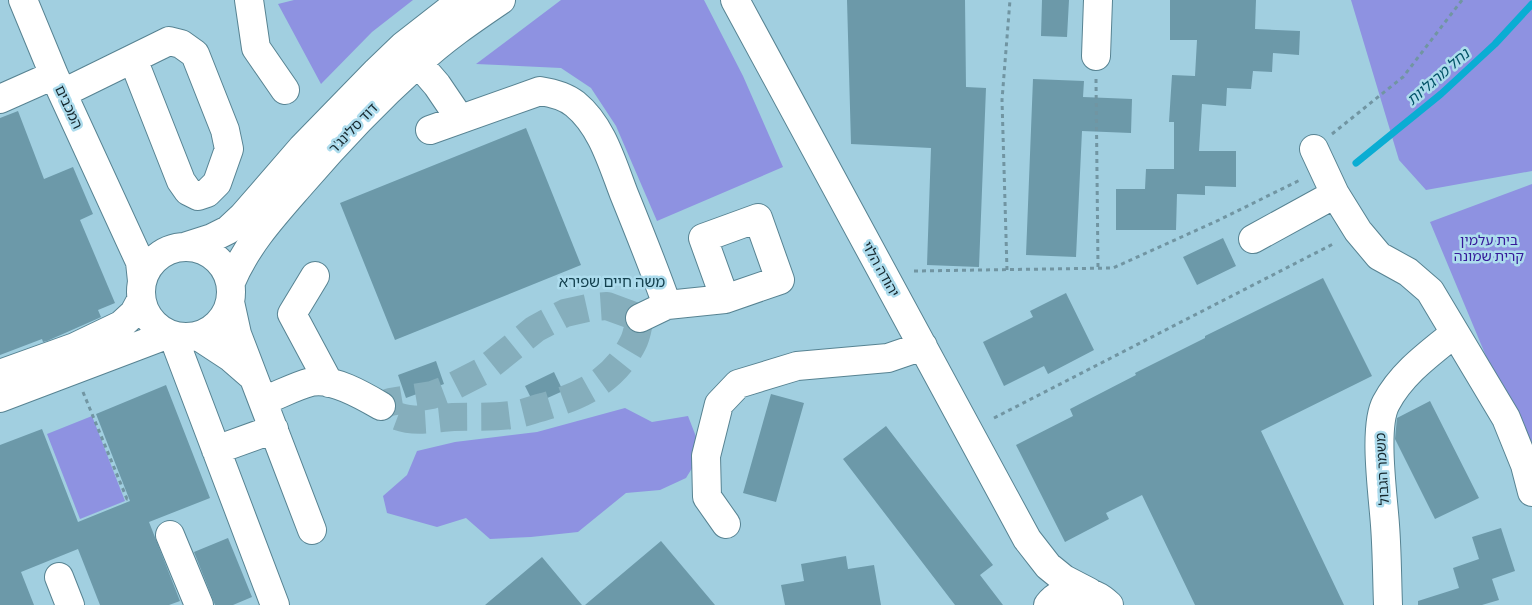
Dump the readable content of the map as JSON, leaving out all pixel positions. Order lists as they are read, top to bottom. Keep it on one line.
{"streets":{"street":["המכבים","דוד סלינג'ר","יהודה הלוי","משמר הגבול"]},"crossings":[["המכבים","דוד סלינג'ר"]],"districts":["משה חיים שפירא"],"water":["נחל מרגליות"],"parks":["בית עלמין קרית שמונה"]}
